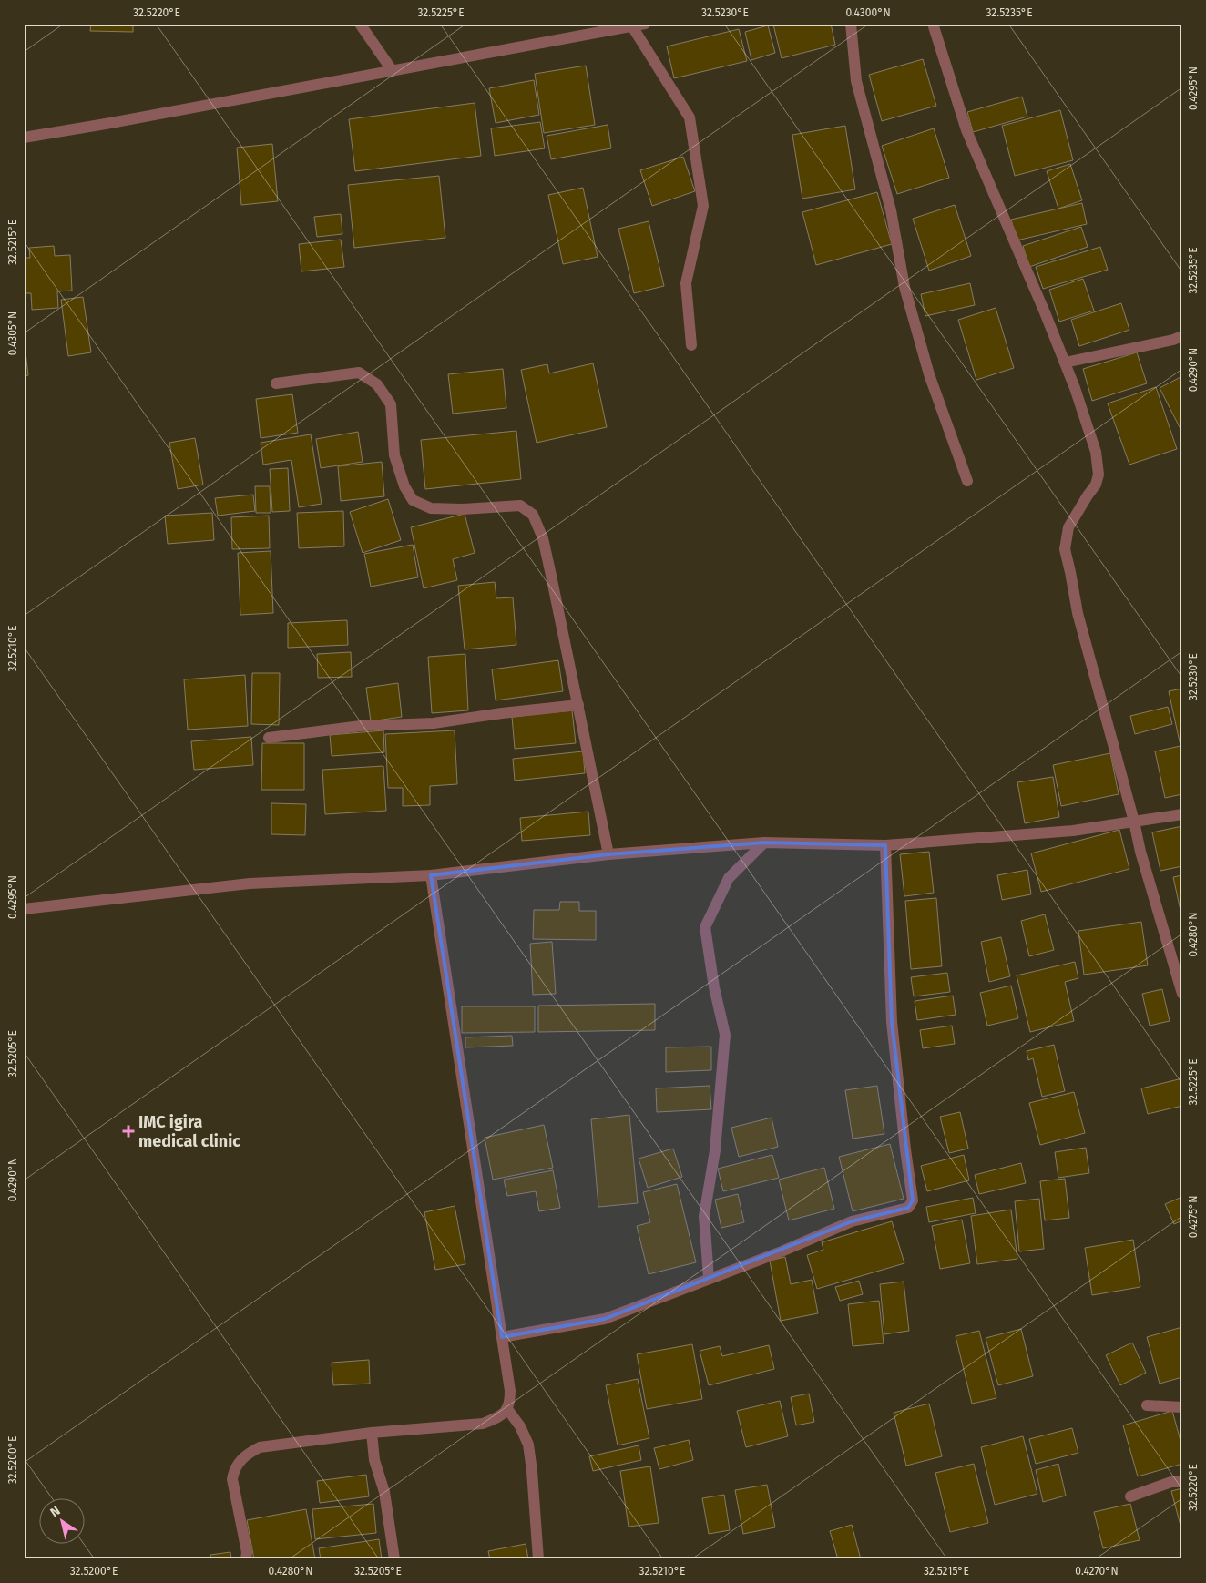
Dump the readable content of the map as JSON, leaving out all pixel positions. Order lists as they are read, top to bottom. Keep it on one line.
{"places":{"health":["IMC igira medical clinic"]},"north":"top left","coordinates":["32.5220°E","32.5225°E","32.5230°E","0.4300°N","32.5235°E","0.4295°N","32.5215°E","0.4305°N","0.4290°N","32.5210°E","0.4280°N","32.5205°E","0.4275°N","32.5200°E","0.4270°N"]}
